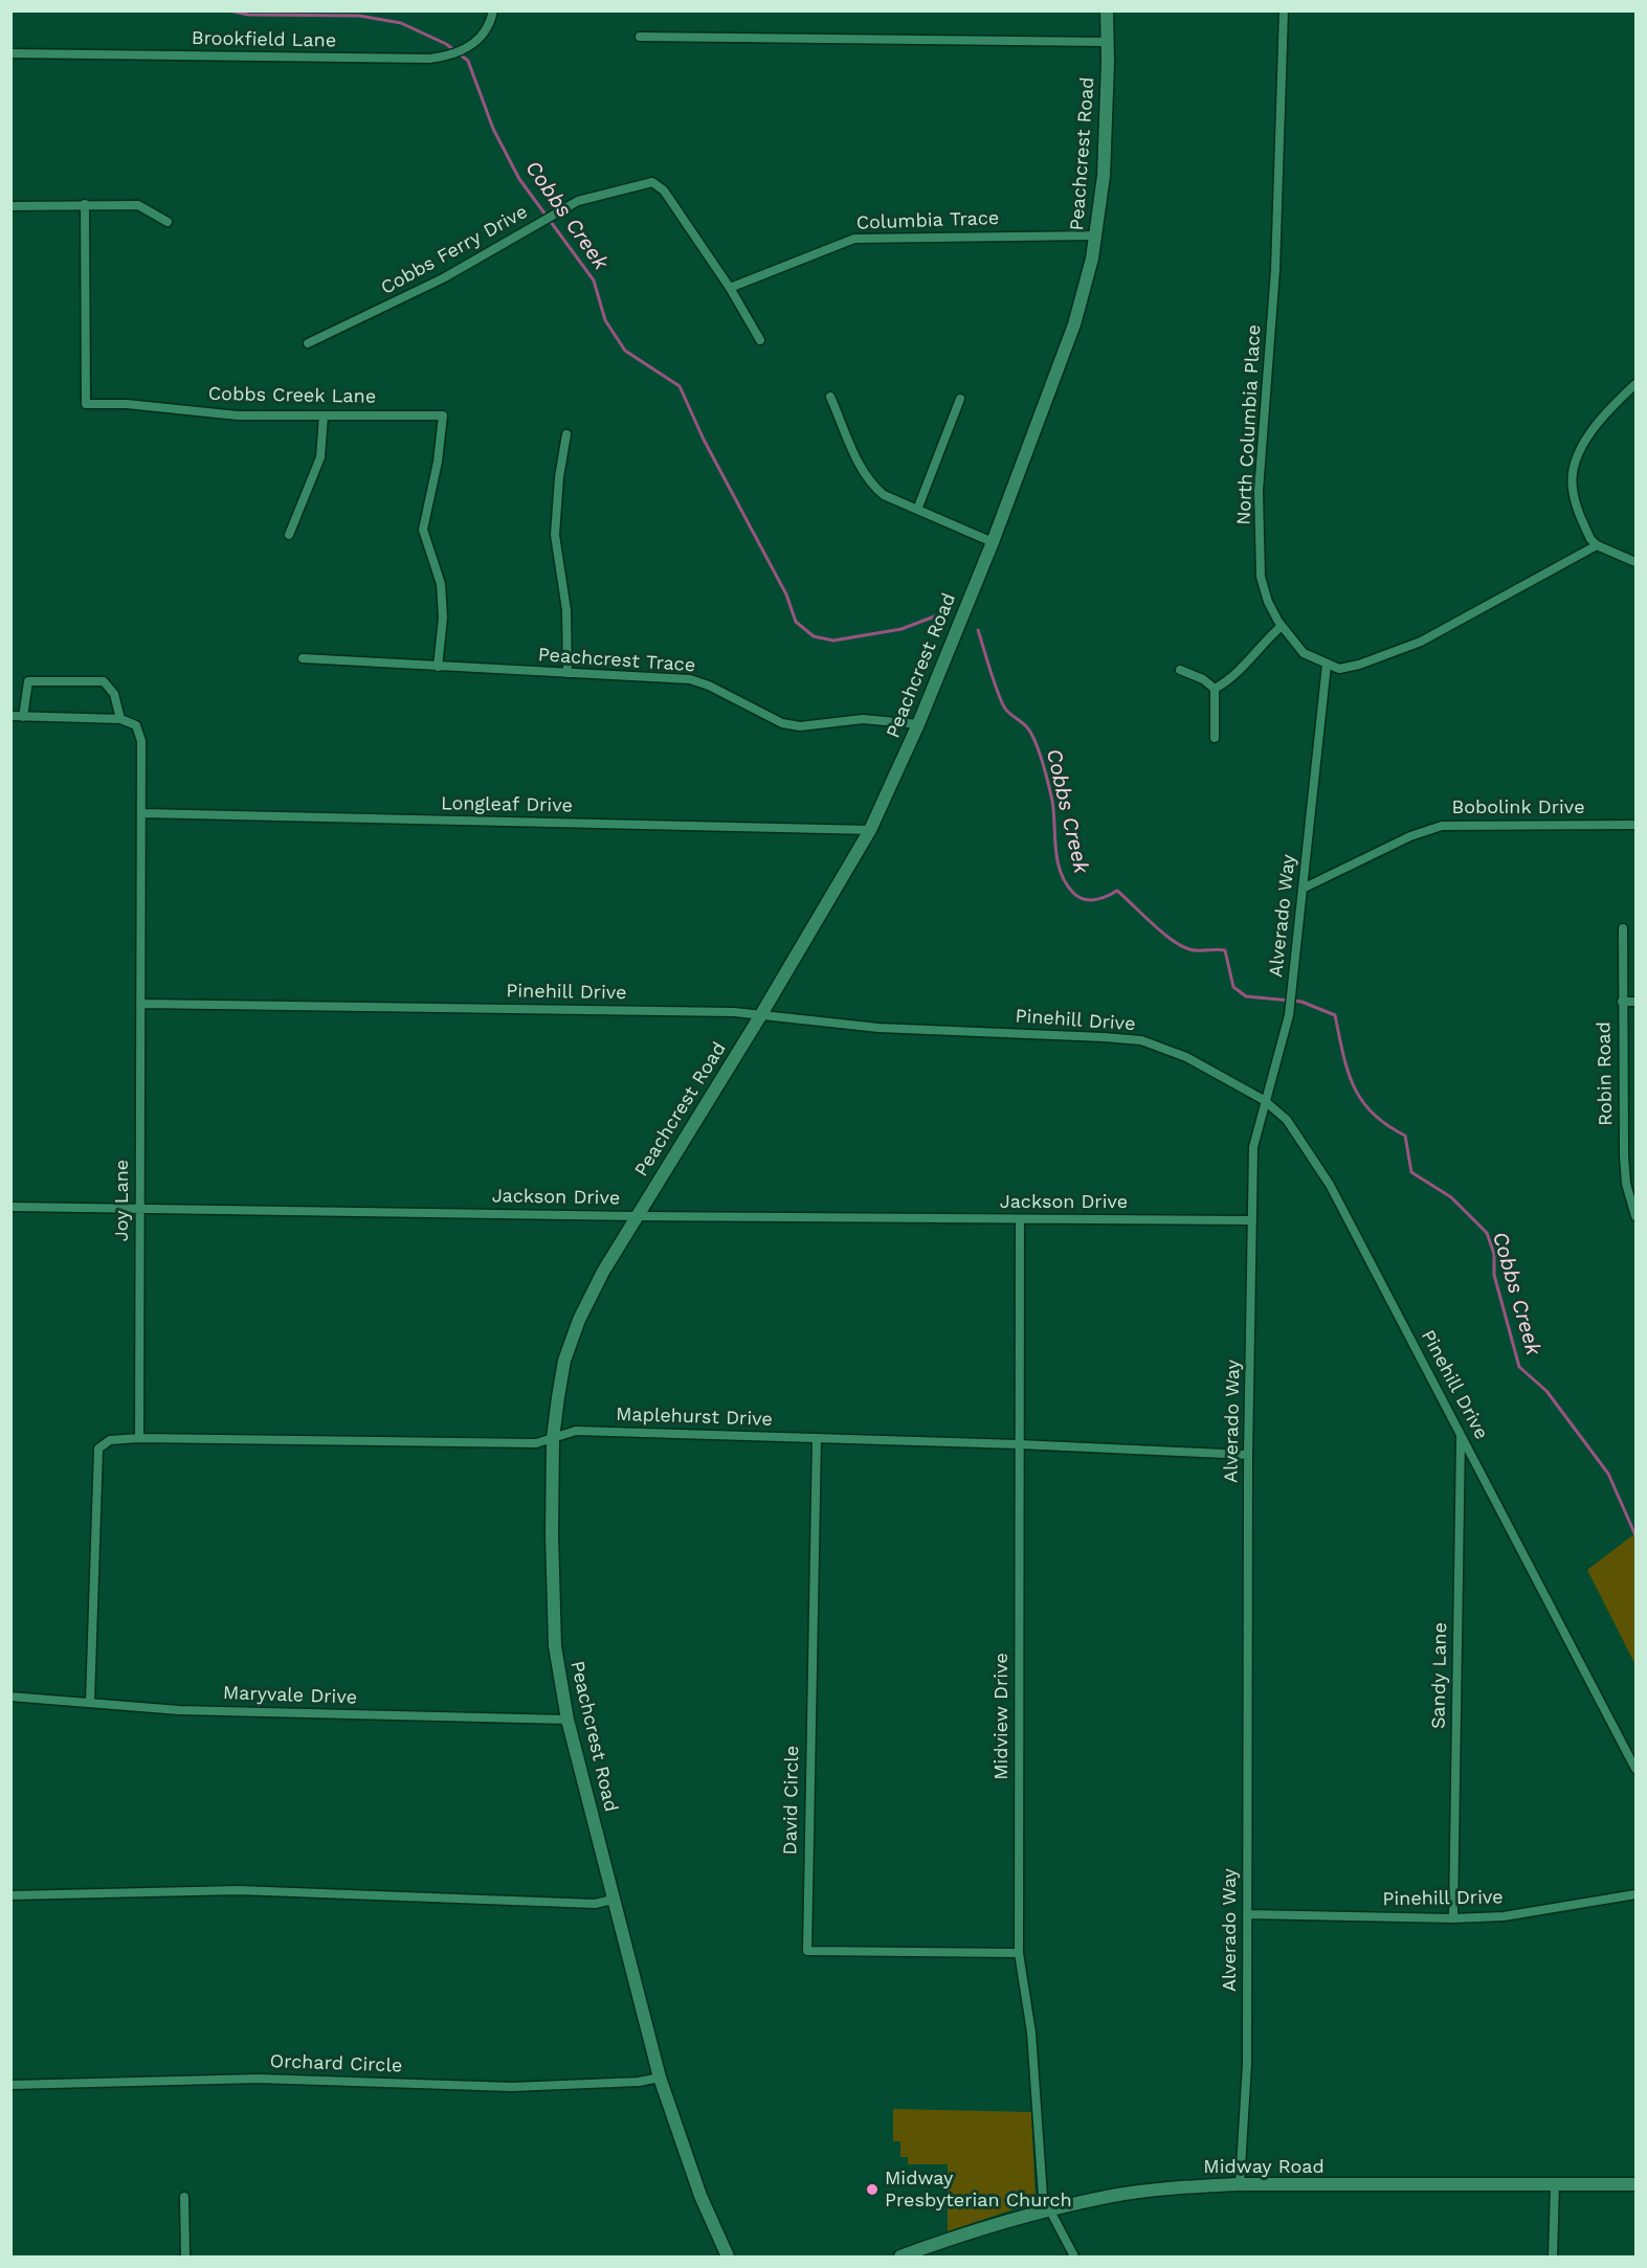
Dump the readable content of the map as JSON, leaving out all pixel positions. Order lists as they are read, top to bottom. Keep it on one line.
{"streets":{"street":["Brookfield Lane","Peachcrest Road","Columbia Trace","Cobbs Ferry Drive","Cobbs Creek Lane","North Columbia Place","Peachcrest Trace","Longleaf Drive","Bobolink Drive","Alverado Way","Pinehill Drive","Robin Road","Jackson Drive","Joy Lane","Maplehurst Drive","Sandy Lane","Maryvale Drive","Midview Drive","David Circle","Orchard Circle","Midway Road"]},"crossings":[["Peachcrest Road","Columbia Trace"],["Peachcrest Road","Peachcrest Trace"],["Peachcrest Road","Longleaf Drive"],["Peachcrest Road","Pinehill Drive"],["Peachcrest Road","Jackson Drive"],["Peachcrest Road","Maplehurst Drive"],["Peachcrest Road","Maryvale Drive"],["Peachcrest Road","Orchard Circle"],["Columbia Trace","Cobbs Ferry Drive"],["Cobbs Creek Lane","Peachcrest Trace"],["North Columbia Place","Alverado Way"],["Longleaf Drive","Joy Lane"],["Bobolink Drive","Alverado Way"],["Alverado Way","Pinehill Drive"],["Alverado Way","Jackson Drive"],["Alverado Way","Maplehurst Drive"],["Alverado Way","Midway Road"],["Pinehill Drive","Joy Lane"],["Pinehill Drive","Sandy Lane"],["Jackson Drive","Joy Lane"],["Jackson Drive","Midview Drive"],["Joy Lane","Maplehurst Drive"],["Maplehurst Drive","Midview Drive"],["Maplehurst Drive","David Circle"],["Midview Drive","David Circle"],["Midview Drive","Midway Road"]],"water":["Cobbs Creek"],"places":["Midway Presbyterian Church"]}
